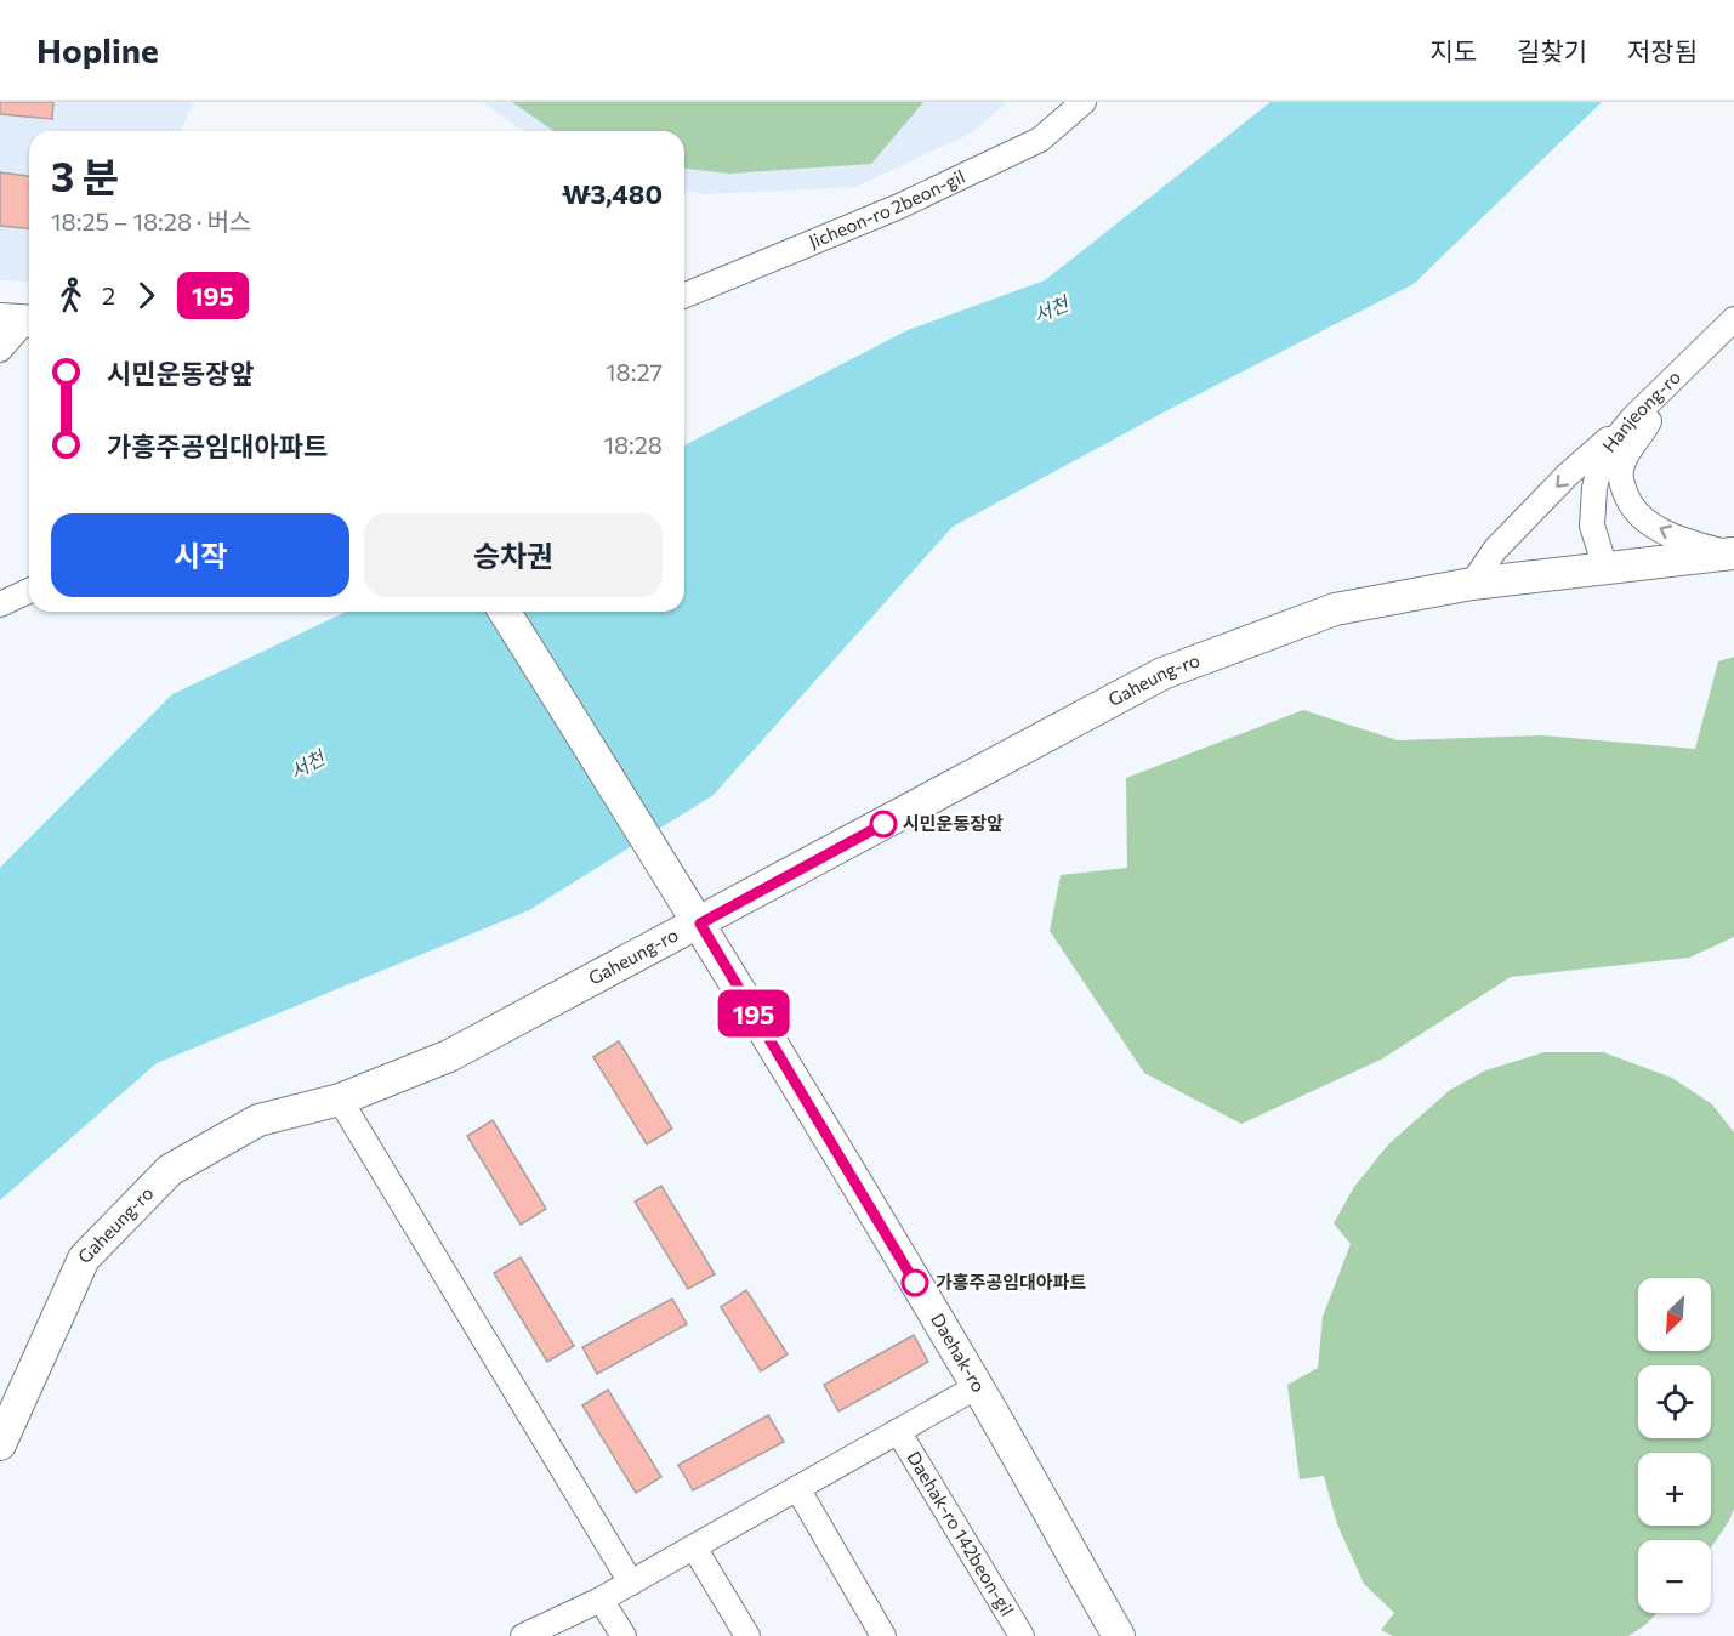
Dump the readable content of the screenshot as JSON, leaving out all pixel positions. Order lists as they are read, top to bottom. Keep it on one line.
{"streets":{"main road":["Gaheung-ro","Daehak-ro"],"street":["Jicheon-ro 2beon-gil","Hanjeong-ro","Daehak-ro 142beon-gil"]},"crossings":[["Hanjeong-ro","Gaheung-ro"],["Gaheung-ro","Daehak-ro"],["Daehak-ro","Daehak-ro 142beon-gil"]],"water":["서천"],"places":["시민운동장앞","가흥주공임대아파트"],"lines":["bus line 195"],"north":"bottom left","page":{"header":"Hopline","nav":["지도","길찾기","저장됨"],"on_map":"195","heading":["3 분","18:25 – 18:28 · 버스","₩3,480"],"legs":["2","195"],"list":[{"name":"시민운동장앞","value":"18:27"},{"name":"가흥주공임대아파트","value":"18:28"}],"buttons":["시작","승차권"],"map_buttons":["+","−"]}}
